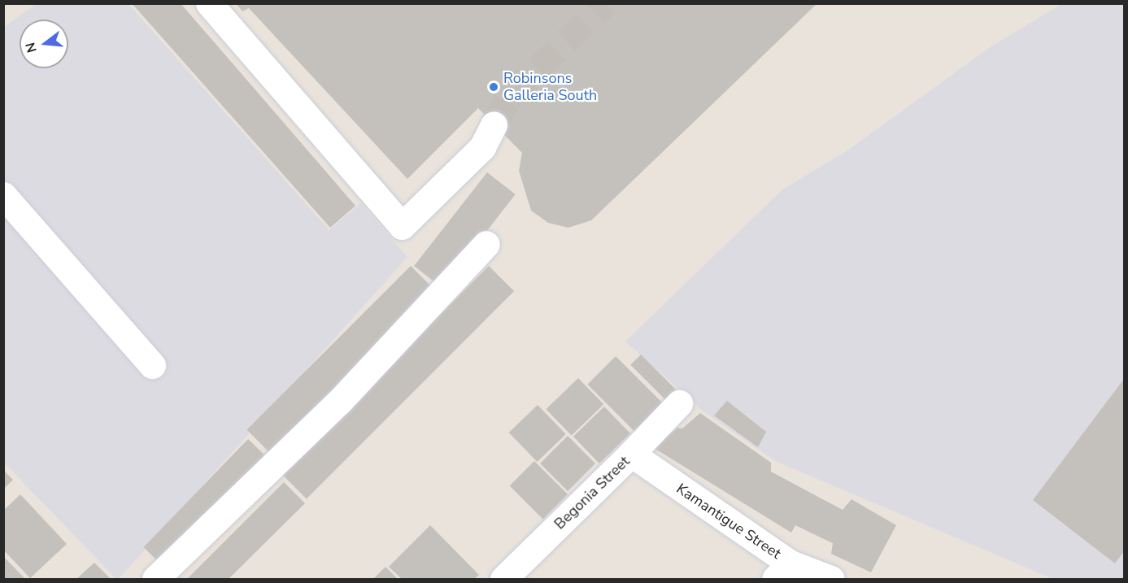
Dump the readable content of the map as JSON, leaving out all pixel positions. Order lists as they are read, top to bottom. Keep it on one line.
{"streets":{"street":["Begonia Street","Kamantigue Street"]},"crossings":[["Begonia Street","Kamantigue Street"]],"places":["Robinsons Galleria South"],"north":"left"}
